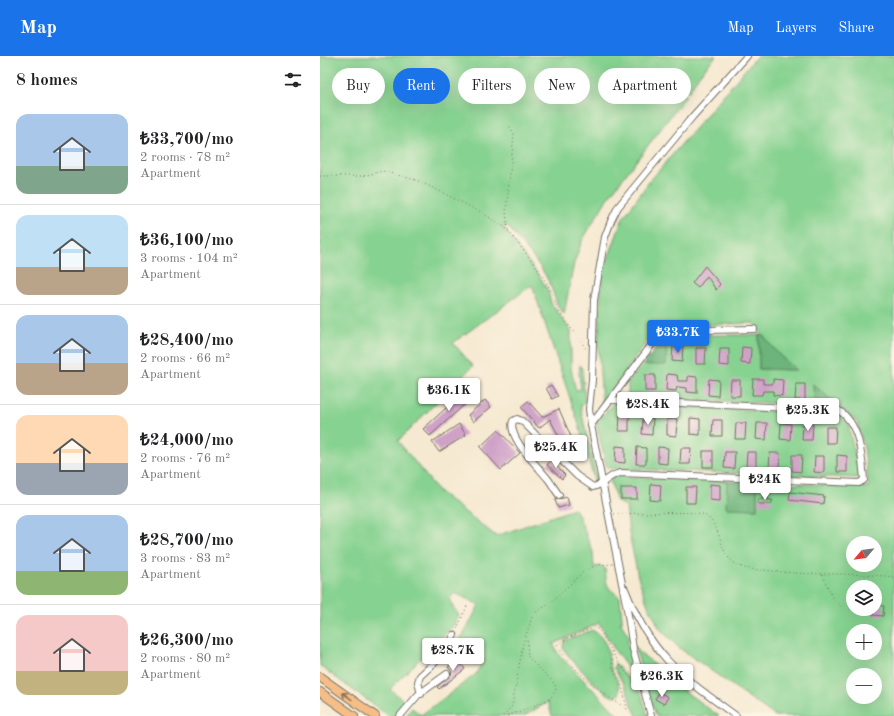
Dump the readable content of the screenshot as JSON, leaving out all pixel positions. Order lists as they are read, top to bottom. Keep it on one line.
{"north":"bottom left","page":{"header":"Map","nav":["Map","Layers","Share"],"heading":"8 homes","chip":["Buy","Rent","Filters","New","Apartment"],"list":[{"name":"₺33,700/mo","note":"2 rooms · 78 m² · Apartment"},{"name":"₺36,100/mo","note":"3 rooms · 104 m² · Apartment"},{"name":"₺28,400/mo","note":"2 rooms · 66 m² · Apartment"},{"name":"₺24,000/mo","note":"2 rooms · 76 m² · Apartment"},{"name":"₺28,700/mo","note":"3 rooms · 83 m² · Apartment"},{"name":"₺26,300/mo","note":"2 rooms · 80 m² · Apartment"}],"price":["₺33.7K","₺36.1K","₺28.4K","₺25.3K","₺25.4K","₺24K","₺28.7K","₺26.3K"],"map_buttons":["+","−"]}}
